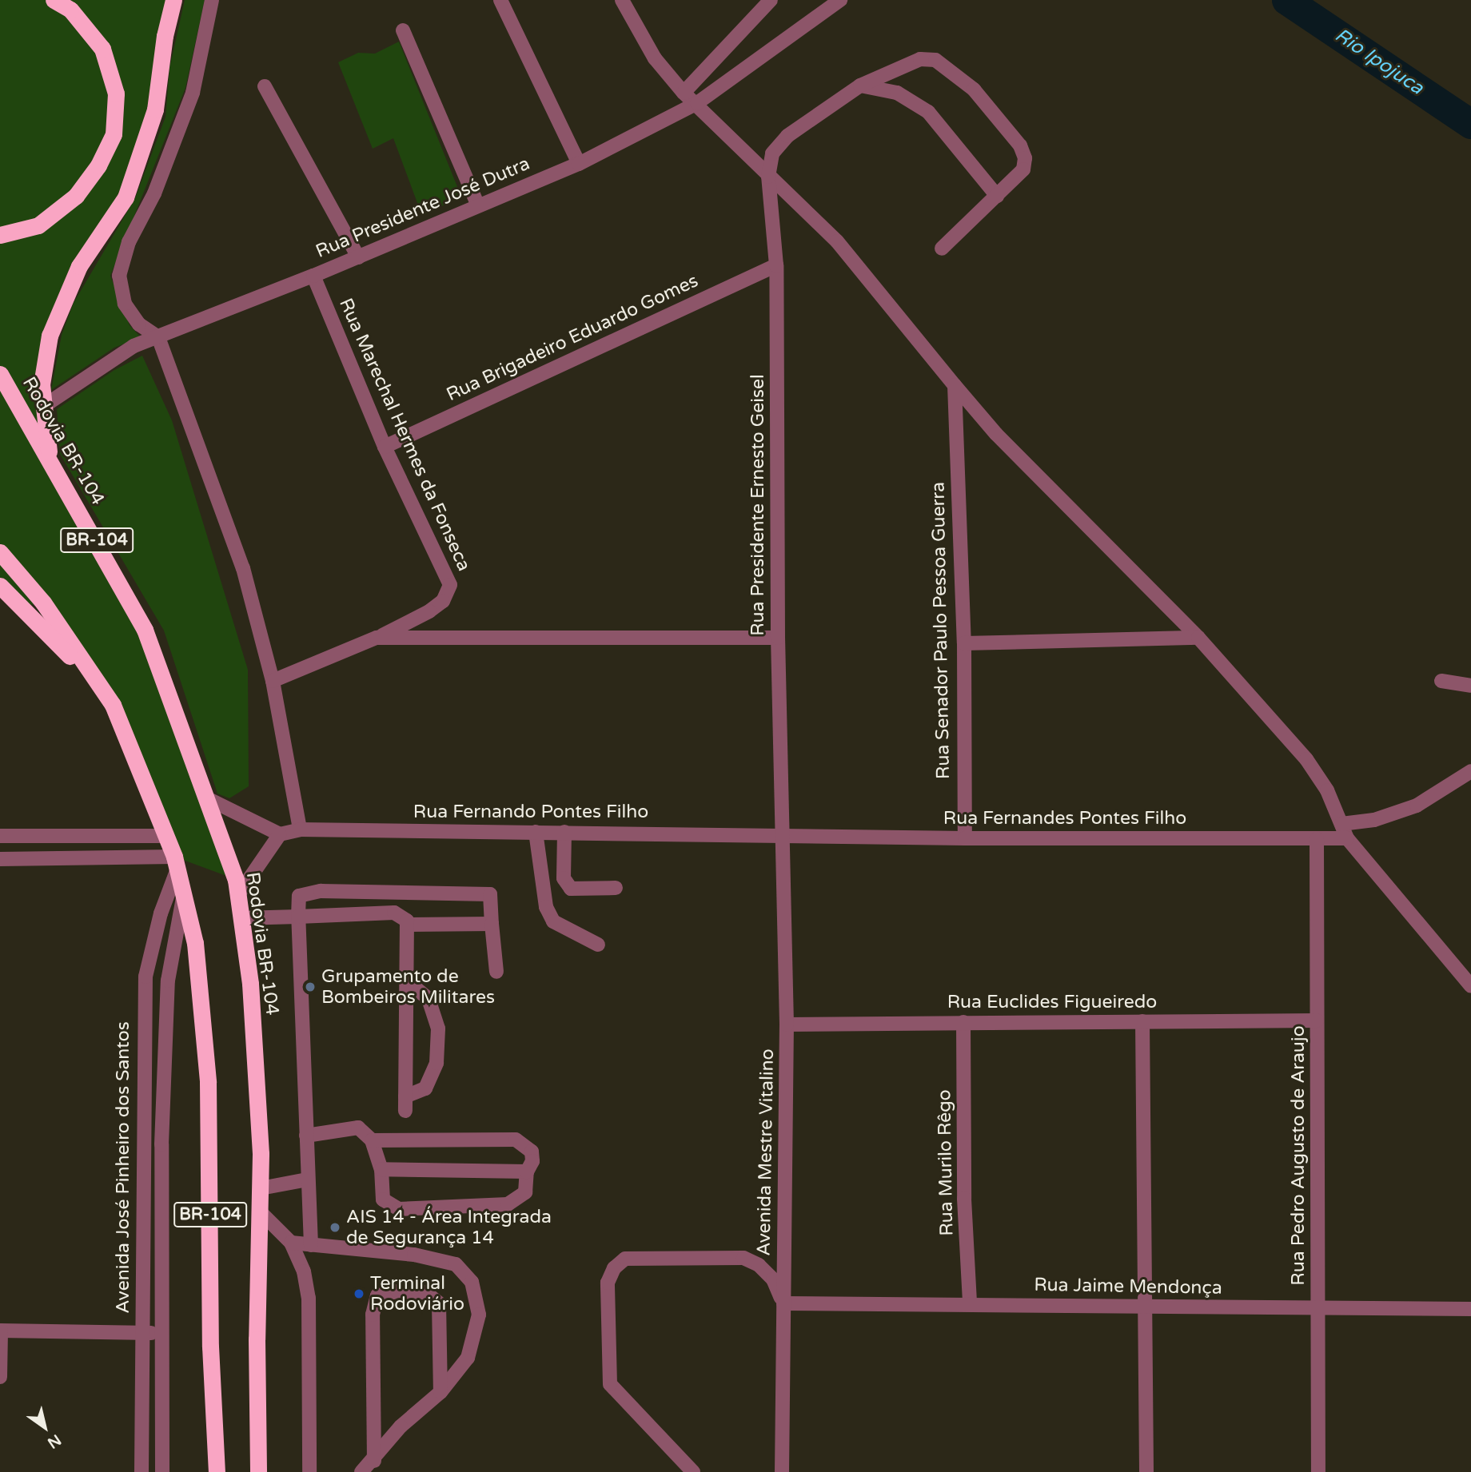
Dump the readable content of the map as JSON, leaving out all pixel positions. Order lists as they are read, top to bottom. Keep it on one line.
{"streets":{"highway":["Rodovia BR-104","BR-104"],"street":["Rua Presidente José Dutra","Rua Brigadeiro Eduardo Gomes","Rua Marechal Hermes da Fonseca","Rua Presidente Ernesto Geisel","Rua Senador Paulo Pessoa Guerra","Rua Fernando Pontes Filho","Rua Fernandes Pontes Filho","Rua Euclides Figueiredo","Avenida Mestre Vitalino","Rua Pedro Augusto de Araujo","Rua Murilo Rêgo","Avenida José Pinheiro dos Santos","Rua Jaime Mendonça"]},"crossings":[["Rua Presidente José Dutra","Rua Marechal Hermes da Fonseca"],["Rua Brigadeiro Eduardo Gomes","Rua Marechal Hermes da Fonseca"],["Rua Brigadeiro Eduardo Gomes","Rua Presidente Ernesto Geisel"],["Rua Presidente Ernesto Geisel","Rua Fernando Pontes Filho"],["Rua Presidente Ernesto Geisel","Rua Fernandes Pontes Filho"],["Rua Presidente Ernesto Geisel","Avenida Mestre Vitalino"],["BR-104","Avenida José Pinheiro dos Santos"],["Rua Senador Paulo Pessoa Guerra","Rua Fernandes Pontes Filho"],["Rua Fernando Pontes Filho","Rua Fernandes Pontes Filho"],["Rua Fernando Pontes Filho","Avenida Mestre Vitalino"],["Rua Fernandes Pontes Filho","Avenida Mestre Vitalino"],["Rua Fernandes Pontes Filho","Rua Pedro Augusto de Araujo"],["Rua Euclides Figueiredo","Avenida Mestre Vitalino"],["Rua Euclides Figueiredo","Rua Pedro Augusto de Araujo"],["Rua Euclides Figueiredo","Rua Murilo Rêgo"],["Avenida Mestre Vitalino","Rua Jaime Mendonça"],["Rua Pedro Augusto de Araujo","Rua Jaime Mendonça"],["Rua Murilo Rêgo","Rua Jaime Mendonça"]],"water":["Rio Ipojuca"],"places":["Grupamento de Bombeiros Militares","AIS 14 - Área Integrada de Segurança 14","Terminal Rodoviário"],"north":"bottom right"}
